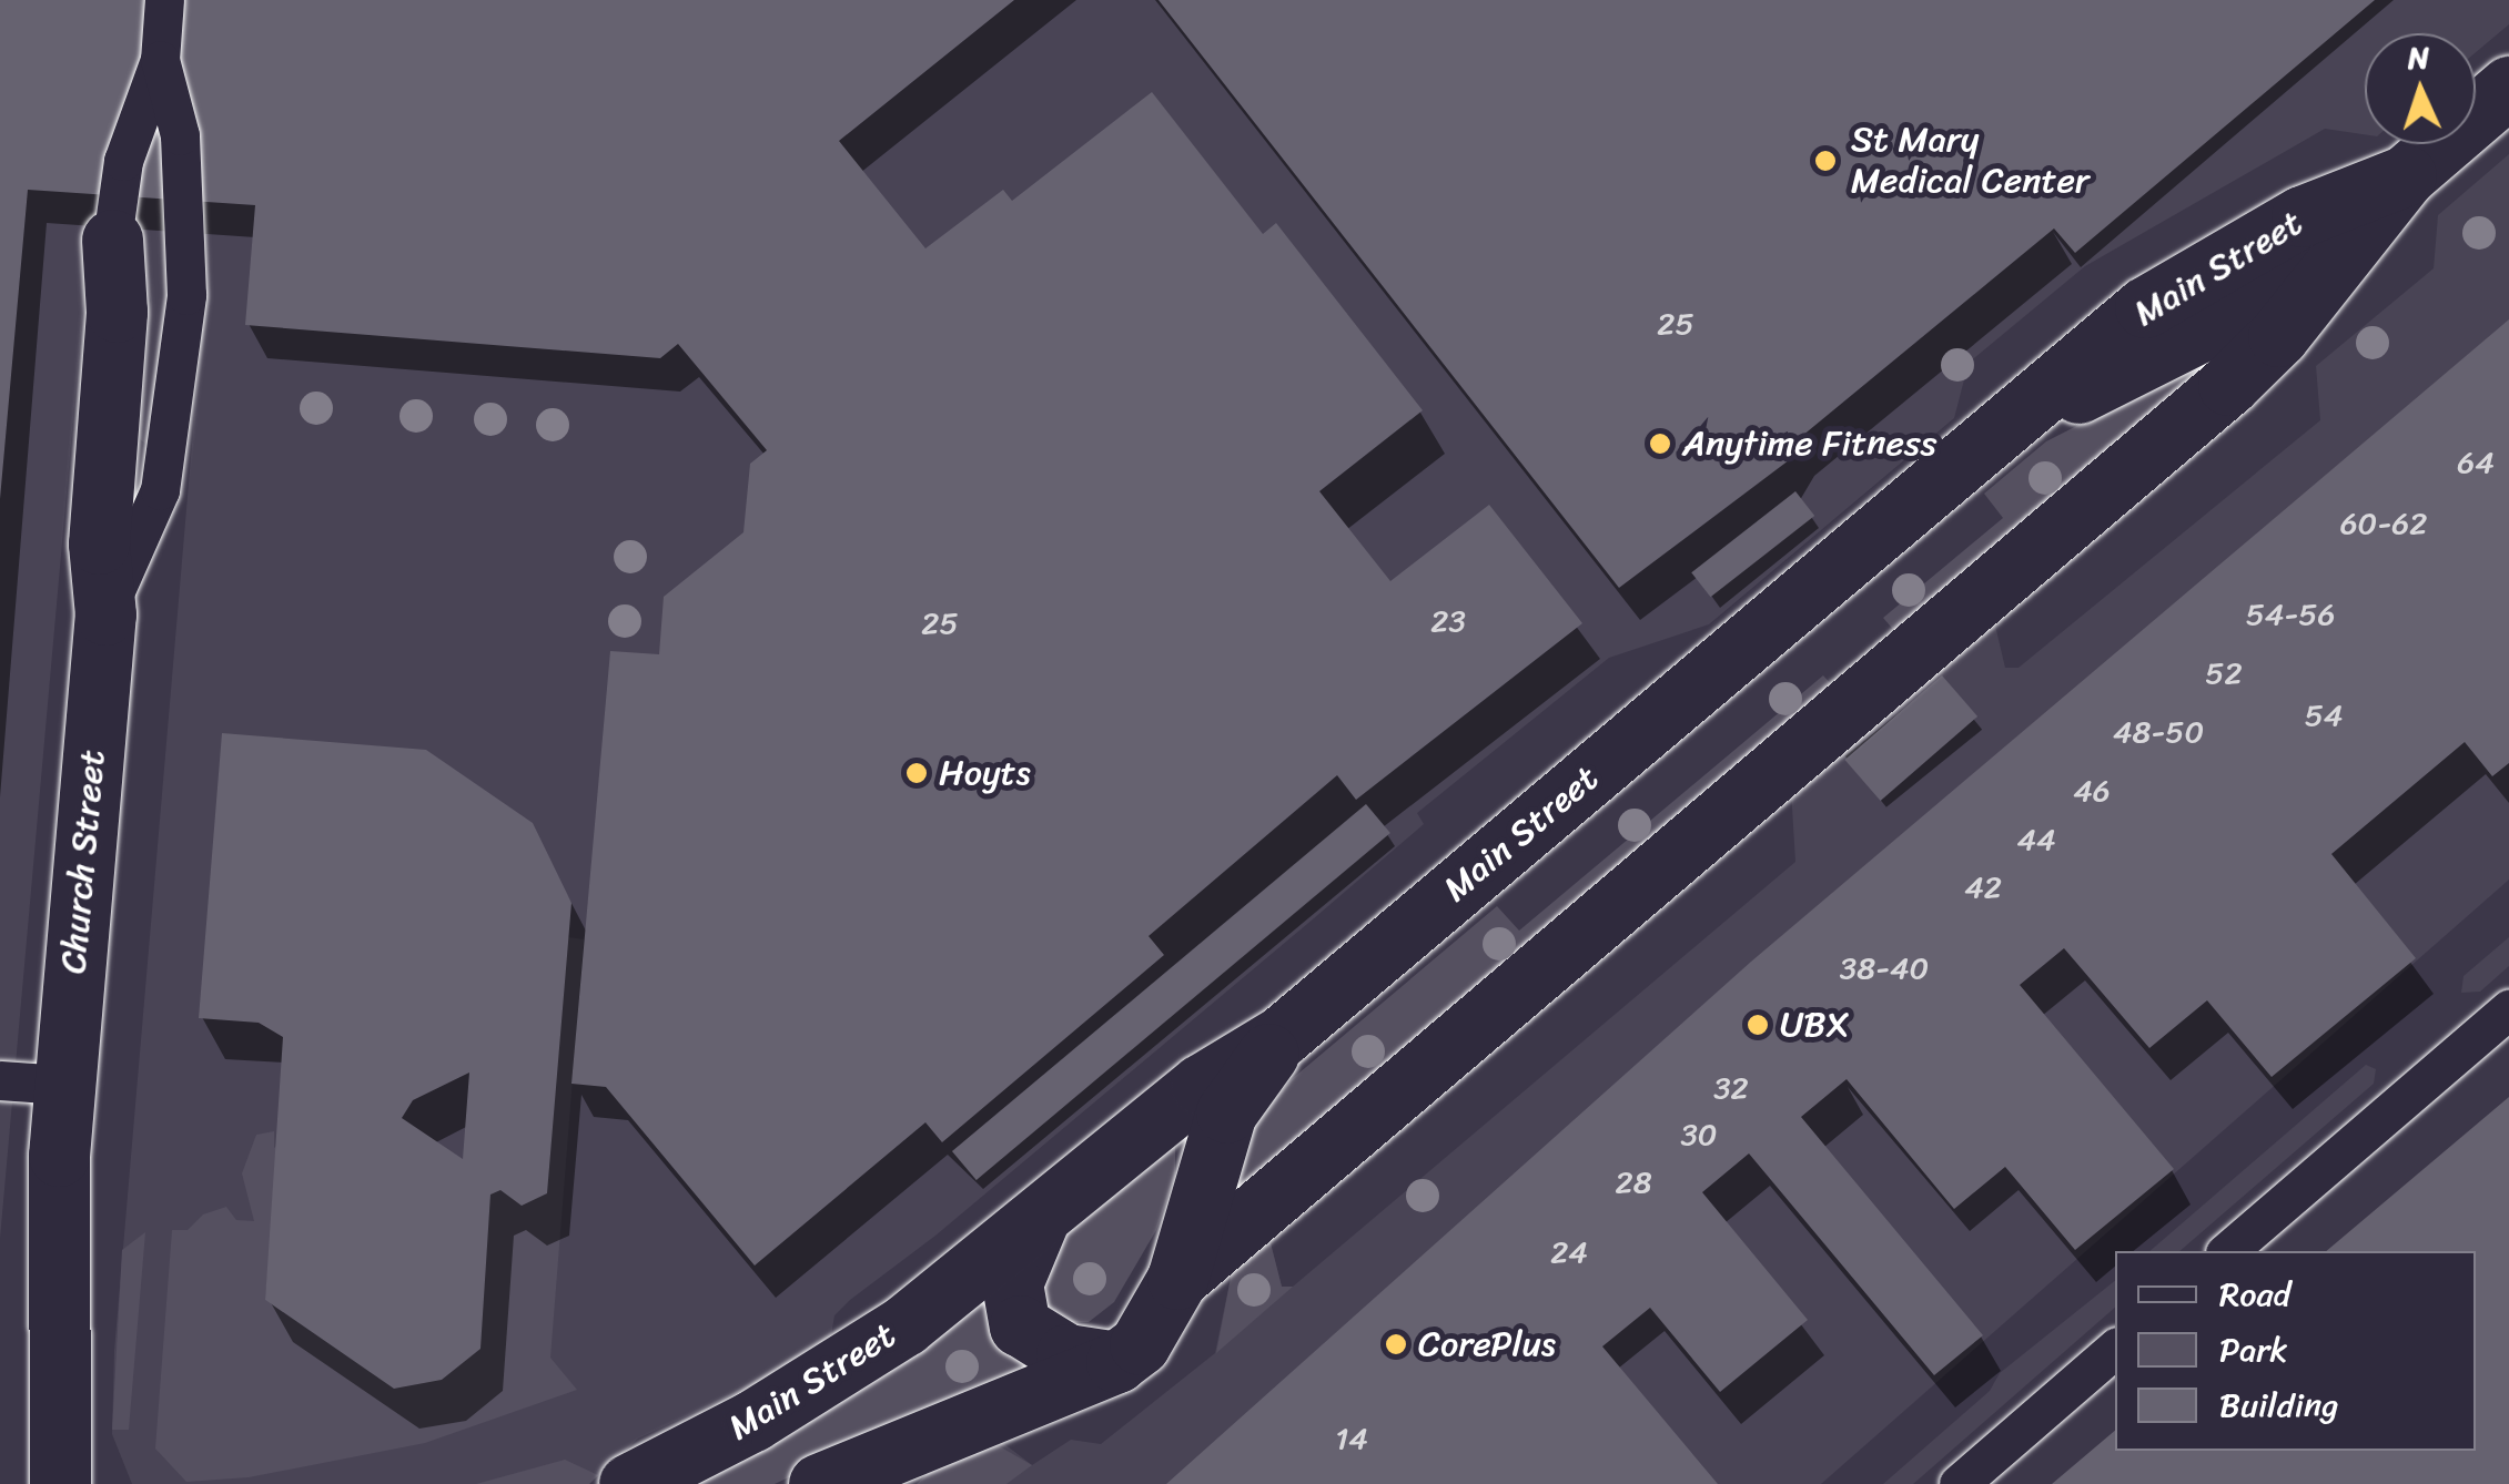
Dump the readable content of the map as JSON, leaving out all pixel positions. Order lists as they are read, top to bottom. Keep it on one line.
{"streets":{"street":["Main Street","Church Street"]},"places":["St Mary Medical Center","Anytime Fitness","Hoyts","UBX","CorePlus"],"house_numbers":["25","64","60-62","54-56","23","25","52","54","48-50","46","44","42","38-40","32","30","28","24","14"],"legend":["Road","Park","Building"],"north":"top"}
